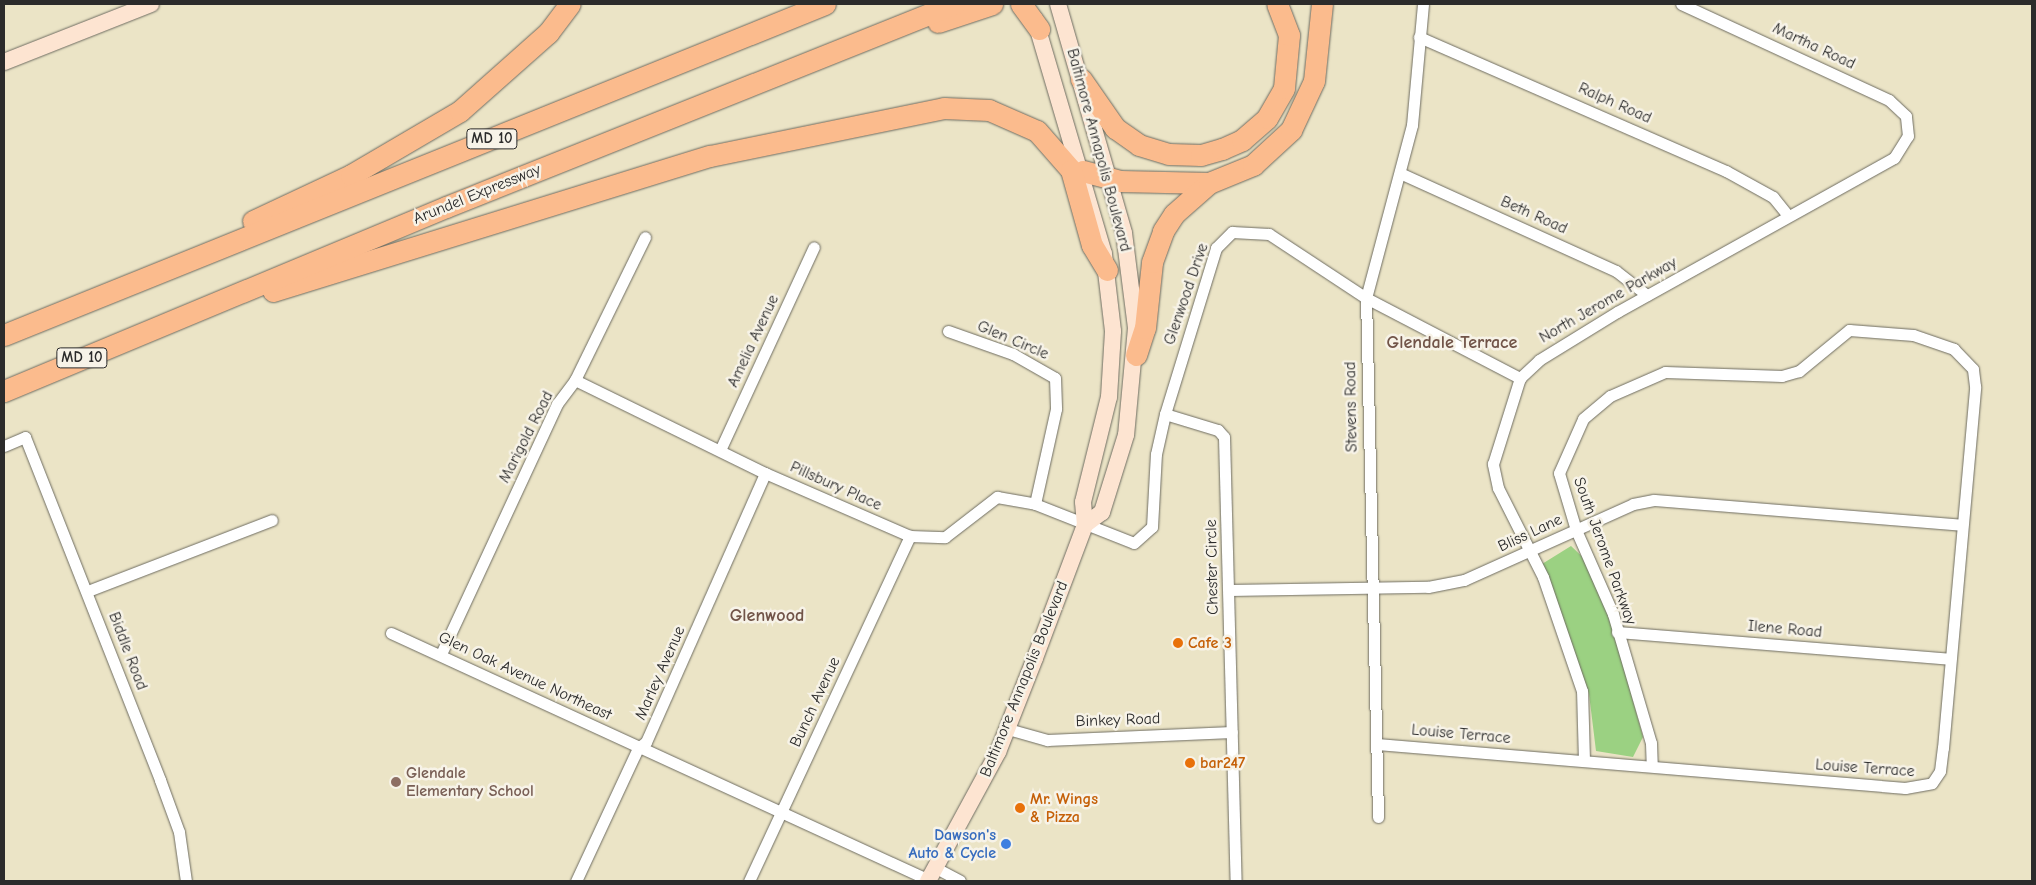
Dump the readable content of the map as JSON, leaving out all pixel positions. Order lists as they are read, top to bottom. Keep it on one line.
{"streets":{"highway":["MD 10","Arundel Expressway"],"main road":["Baltimore Annapolis Boulevard"],"street":["Martha Road","Ralph Road","Beth Road","Glenwood Drive","North Jerome Parkway","Glen Circle","Amelia Avenue","Stevens Road","Marigold Road","Pillsbury Place","Bliss Lane","South Jerome Parkway","Chester Circle","Ilene Road","Biddle Road","Marley Avenue","Glen Oak Avenue Northeast","Bunch Avenue","Binkey Road","Louise Terrace"]},"crossings":[["Martha Road","North Jerome Parkway"],["Ralph Road","North Jerome Parkway"],["Ralph Road","Stevens Road"],["Baltimore Annapolis Boulevard","Glenwood Drive"],["Baltimore Annapolis Boulevard","Pillsbury Place"],["Baltimore Annapolis Boulevard","Glen Oak Avenue Northeast"],["Baltimore Annapolis Boulevard","Binkey Road"],["Beth Road","North Jerome Parkway"],["Beth Road","Stevens Road"],["Glenwood Drive","North Jerome Parkway"],["Glenwood Drive","Stevens Road"],["Glenwood Drive","Pillsbury Place"],["Glenwood Drive","Chester Circle"],["North Jerome Parkway","Bliss Lane"],["North Jerome Parkway","Louise Terrace"],["Glen Circle","Pillsbury Place"],["Amelia Avenue","Pillsbury Place"],["Stevens Road","Bliss Lane"],["Stevens Road","Louise Terrace"],["Marigold Road","Pillsbury Place"],["Marigold Road","Glen Oak Avenue Northeast"],["Pillsbury Place","Marley Avenue"],["Pillsbury Place","Bunch Avenue"],["Bliss Lane","South Jerome Parkway"],["Bliss Lane","Chester Circle"],["Bliss Lane","Louise Terrace"],["South Jerome Parkway","Ilene Road"],["South Jerome Parkway","Louise Terrace"],["Chester Circle","Binkey Road"],["Ilene Road","Louise Terrace"],["Marley Avenue","Glen Oak Avenue Northeast"],["Glen Oak Avenue Northeast","Bunch Avenue"]],"districts":["Glendale Terrace","Glenwood"],"places":["Cafe 3","bar247","Glendale Elementary School","Mr. Wings & Pizza","Dawson's Auto & Cycle"]}
